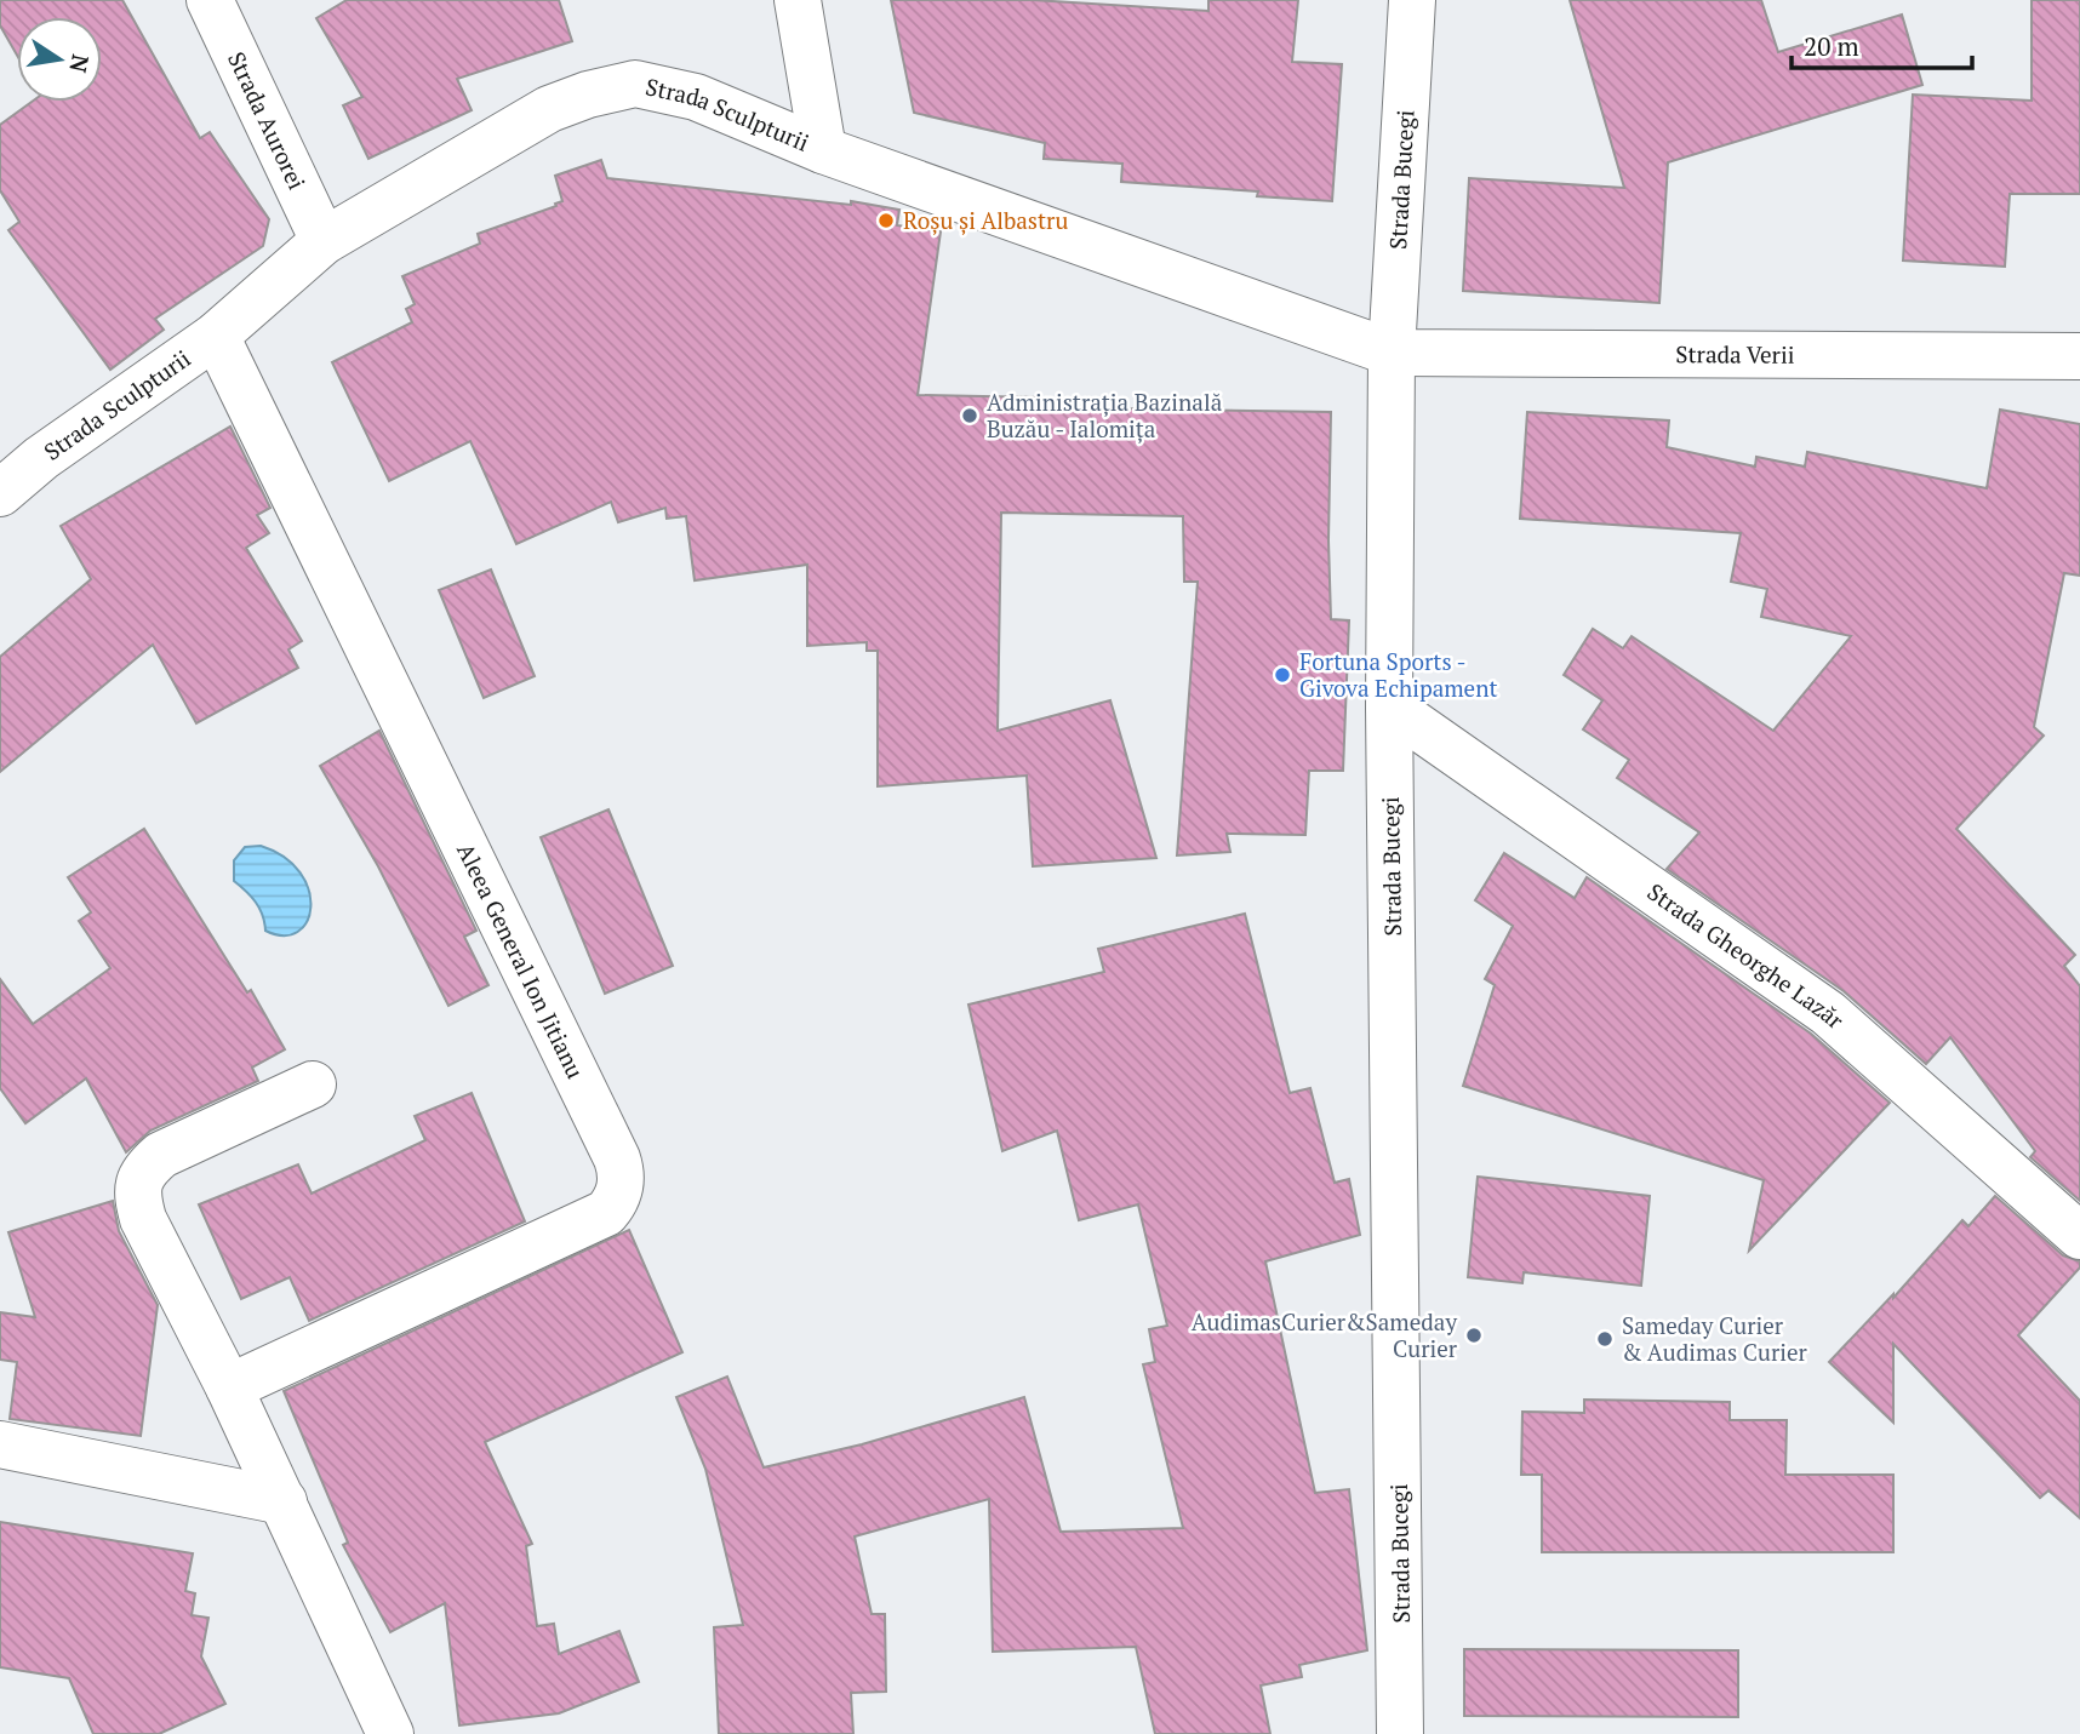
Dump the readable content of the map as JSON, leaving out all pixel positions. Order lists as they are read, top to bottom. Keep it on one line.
{"streets":{"street":["Strada Sculpturii","Strada Aurorei","Strada Bucegi","Strada Verii","Strada Gheorghe Lazăr","Aleea General Ion Jitianu"]},"crossings":[["Strada Sculpturii","Strada Aurorei"],["Strada Sculpturii","Strada Bucegi"],["Strada Sculpturii","Strada Verii"],["Strada Sculpturii","Aleea General Ion Jitianu"],["Strada Bucegi","Strada Verii"],["Strada Bucegi","Strada Gheorghe Lazăr"]],"places":["Roșu și Albastru","Administrația Bazinală Buzău - Ialomița","Fortuna Sports - Givova Echipament","AudimasCurier&Sameday Curier","Sameday Curier & Audimas Curier"],"scale_bar":"20 m","north":"right"}
